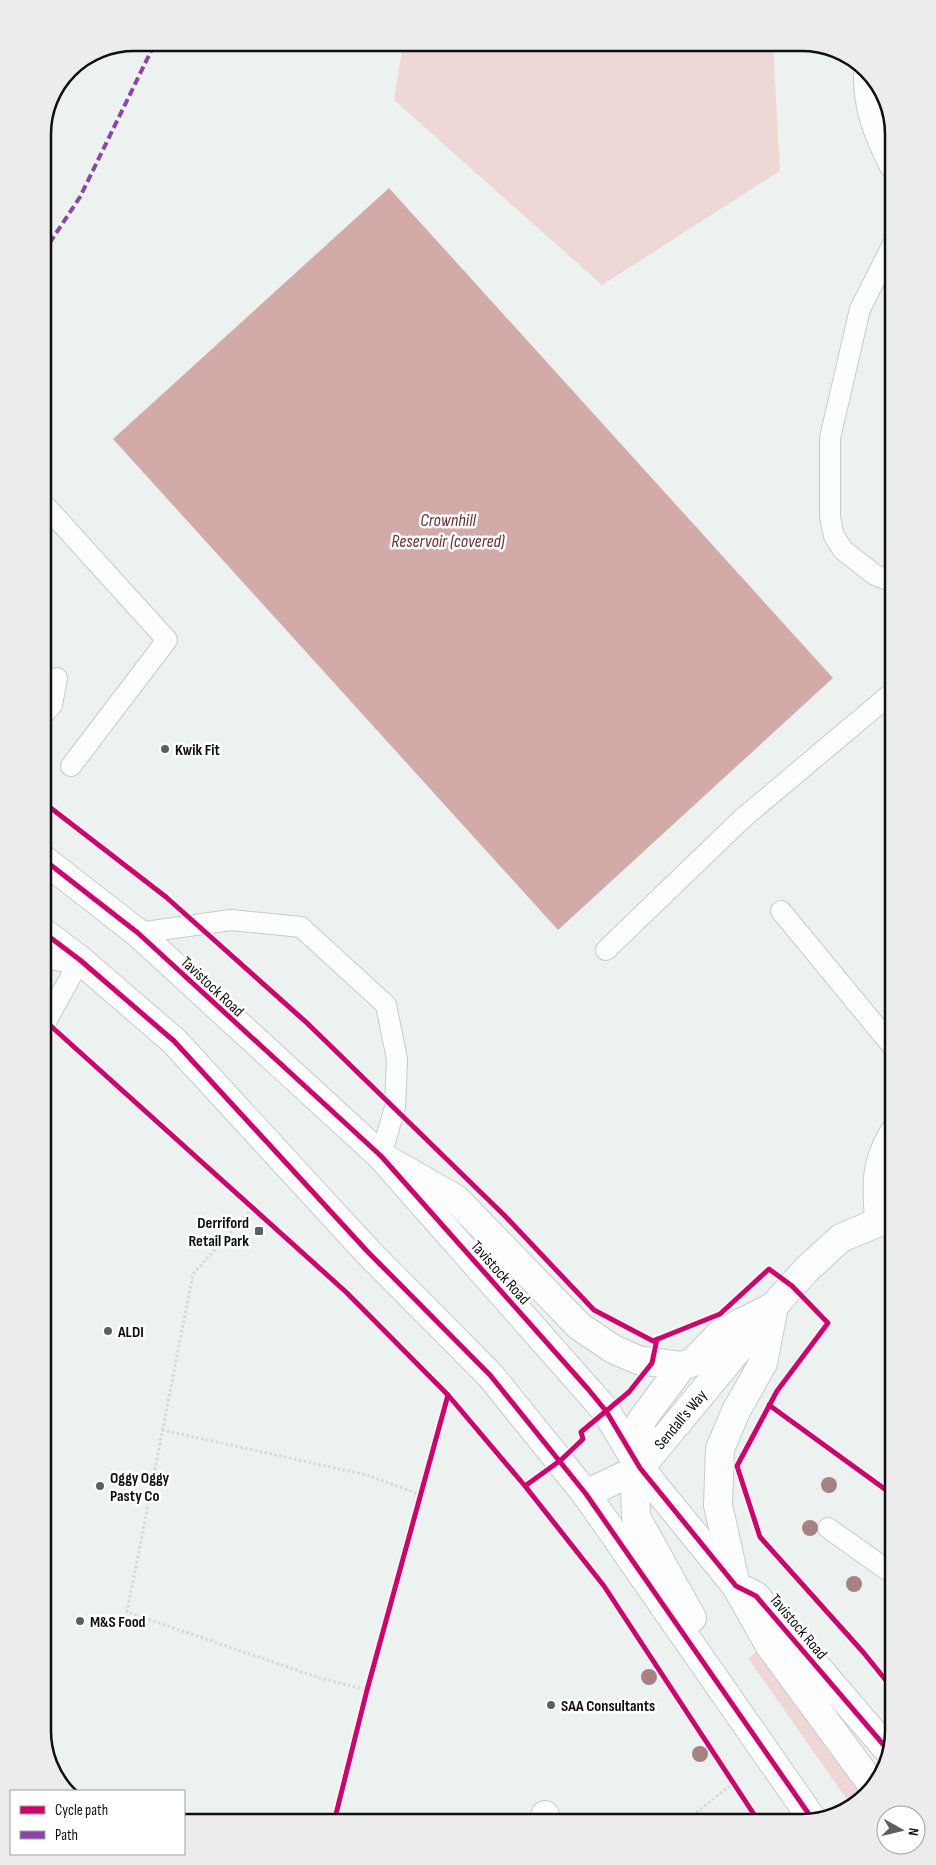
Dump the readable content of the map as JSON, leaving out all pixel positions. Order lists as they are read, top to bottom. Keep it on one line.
{"streets":{"main road":["Tavistock Road","Sendall's Way"]},"crossings":[["Tavistock Road","Sendall's Way"]],"water":["Crownhill Reservoir (covered)"],"places":{"other":["Kwik Fit","ALDI","Oggy Oggy Pasty Co","M&S Food","SAA Consultants"],"transit":["Derriford Retail Park"]},"legend":["Cycle path","Path"],"north":"right"}
